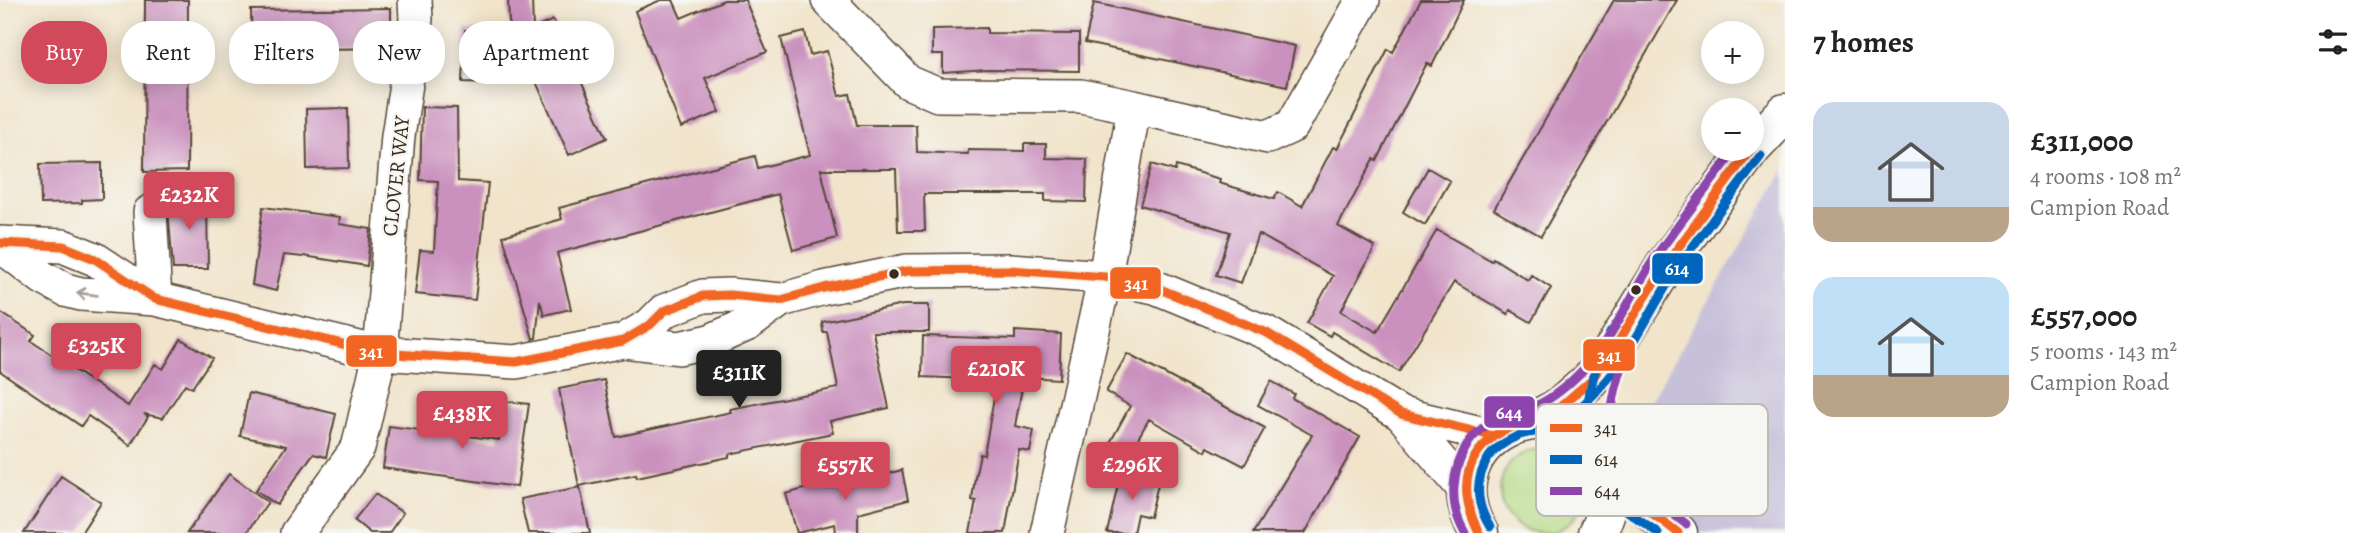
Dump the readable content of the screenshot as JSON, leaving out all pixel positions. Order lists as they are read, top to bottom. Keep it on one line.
{"streets":{"street":["CLOVER WAY"]},"lines":["transit line 341","transit line 614","transit line 644"],"legend":["341","614","644"],"page":{"heading":"7 homes","map_buttons":["+","−"],"chip":["Buy","Rent","Filters","New","Apartment"],"list":[{"name":"£311,000","note":"4 rooms · 108 m² · Campion Road"},{"name":"£557,000","note":"5 rooms · 143 m² · Campion Road"}],"price":["£232K","£325K","£210K","£311K","£438K","£557K","£296K"]}}
